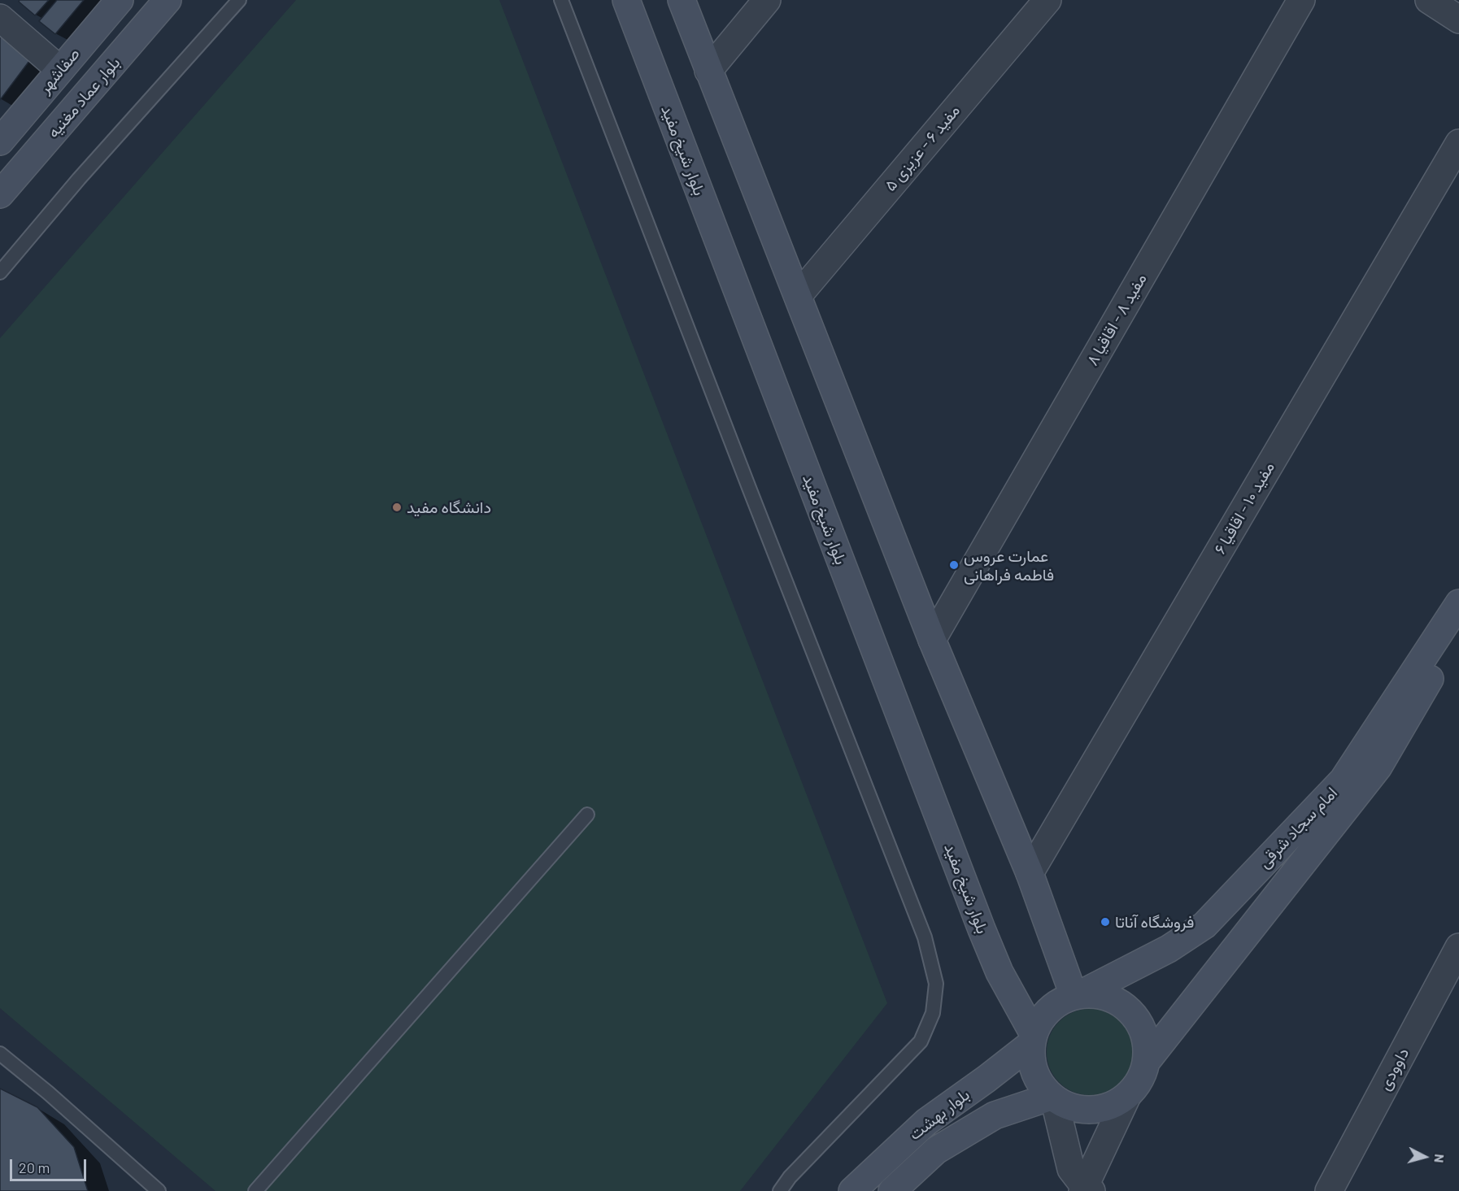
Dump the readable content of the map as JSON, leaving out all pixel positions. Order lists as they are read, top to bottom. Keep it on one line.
{"streets":{"street":["صفاشهر","بلوار عماد مغنیه","مفید ۶ - عزیزی ۵","بلوار شیخ مفید","مفید ۸ - اقاقیا ۸","مفید ۱۰ - اقاقیا ۶","امام سجاد شرقی","داوودی","بلوار بهشت"]},"crossings":[["بلوار شیخ مفید","امام سجاد شرقی"],["بلوار شیخ مفید","بلوار بهشت"],["امام سجاد شرقی","بلوار بهشت"]],"places":["دانشگاه مفید","عمارت عروس فاطمه فراهانی","فروشگاه آناتا"],"scale_bar":"20 m","north":"right"}
